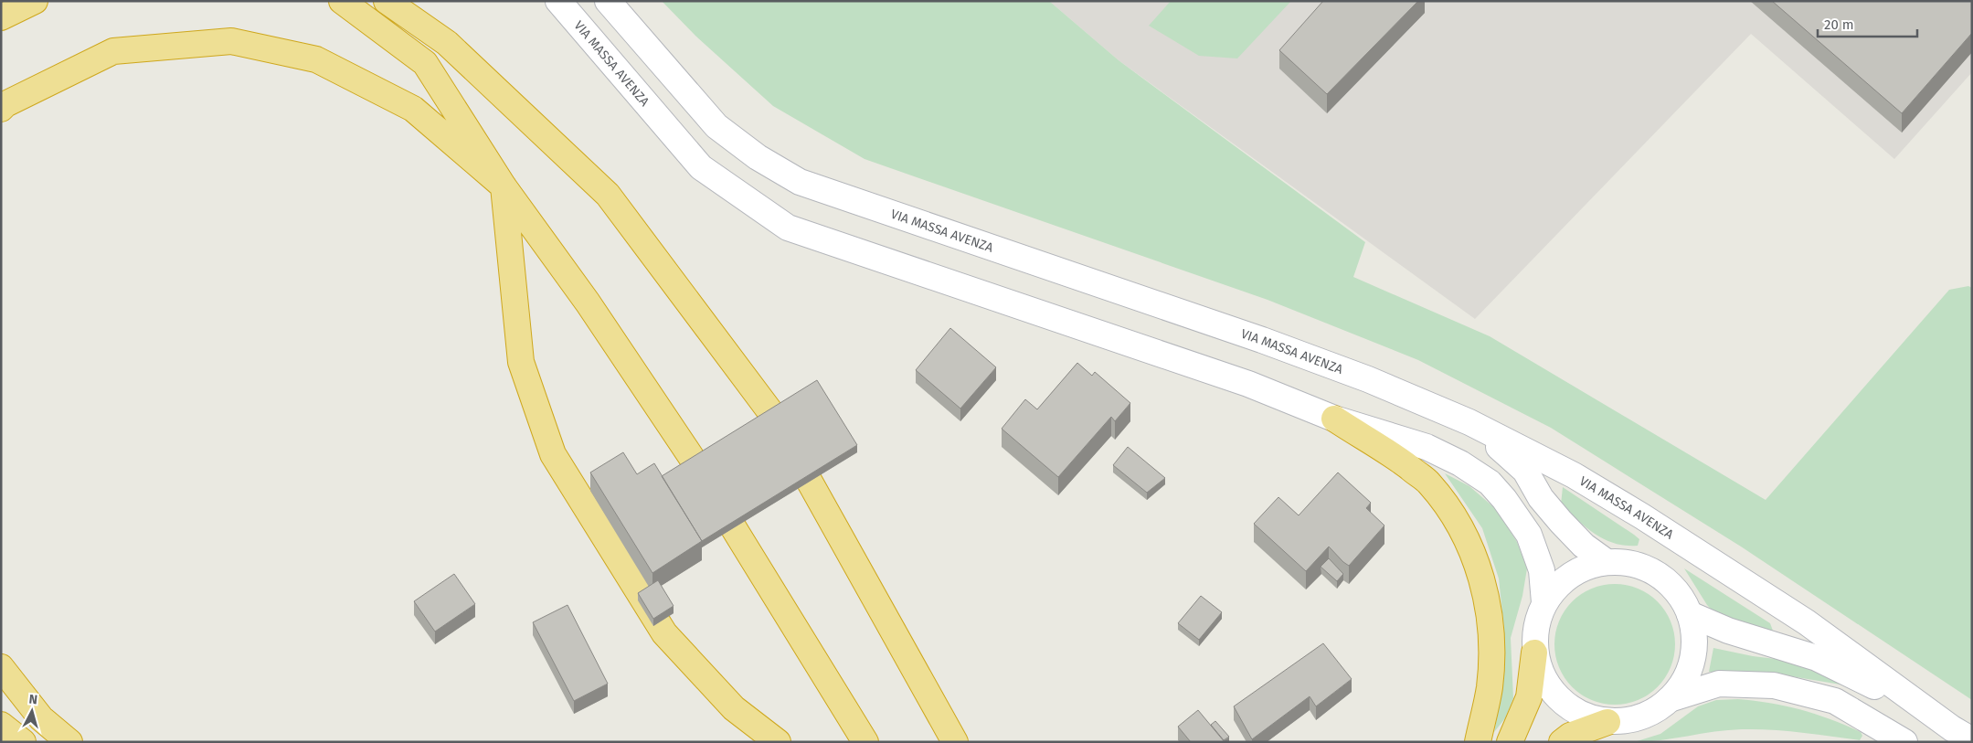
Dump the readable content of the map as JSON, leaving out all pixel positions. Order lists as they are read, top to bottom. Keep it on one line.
{"streets":{"main road":["VIA MASSA AVENZA"]},"scale_bar":"20 m","north":"top"}
